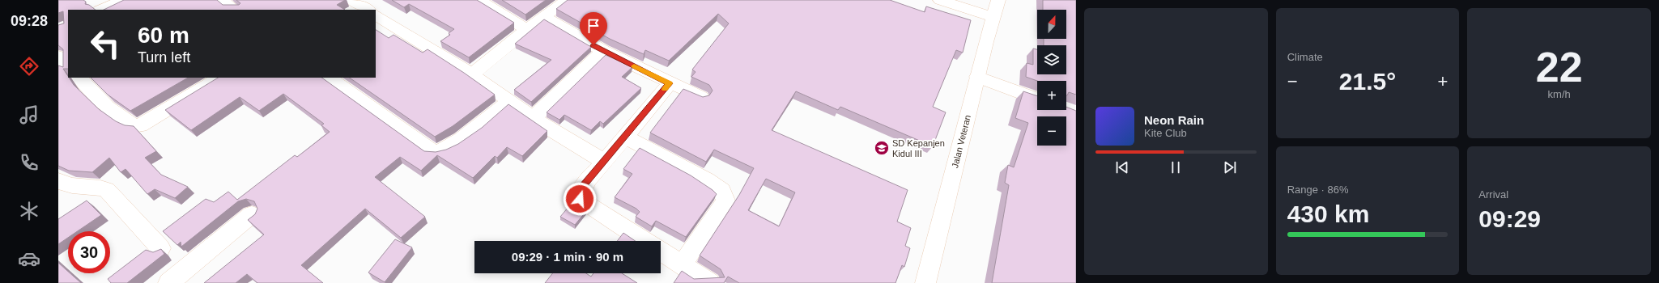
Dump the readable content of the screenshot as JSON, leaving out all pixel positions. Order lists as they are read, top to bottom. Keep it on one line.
{"streets":{"street":["Jalan Veteran"]},"places":{"school or university":["SD Kepanjen Kidul III"]},"north":"top","page":{"tabs":"09:28","tile":["Climate",["22","km/h"],["Range · 86%","430 km"],["Arrival","09:29"]],"map_buttons":["+","−"],"turn":["60 m","Turn left"],"heat":["−","21.5°","+"],"song":["Neon Rain","Kite Club"],"limit":"30","trip":"09:29 · 1 min · 90 m"}}
